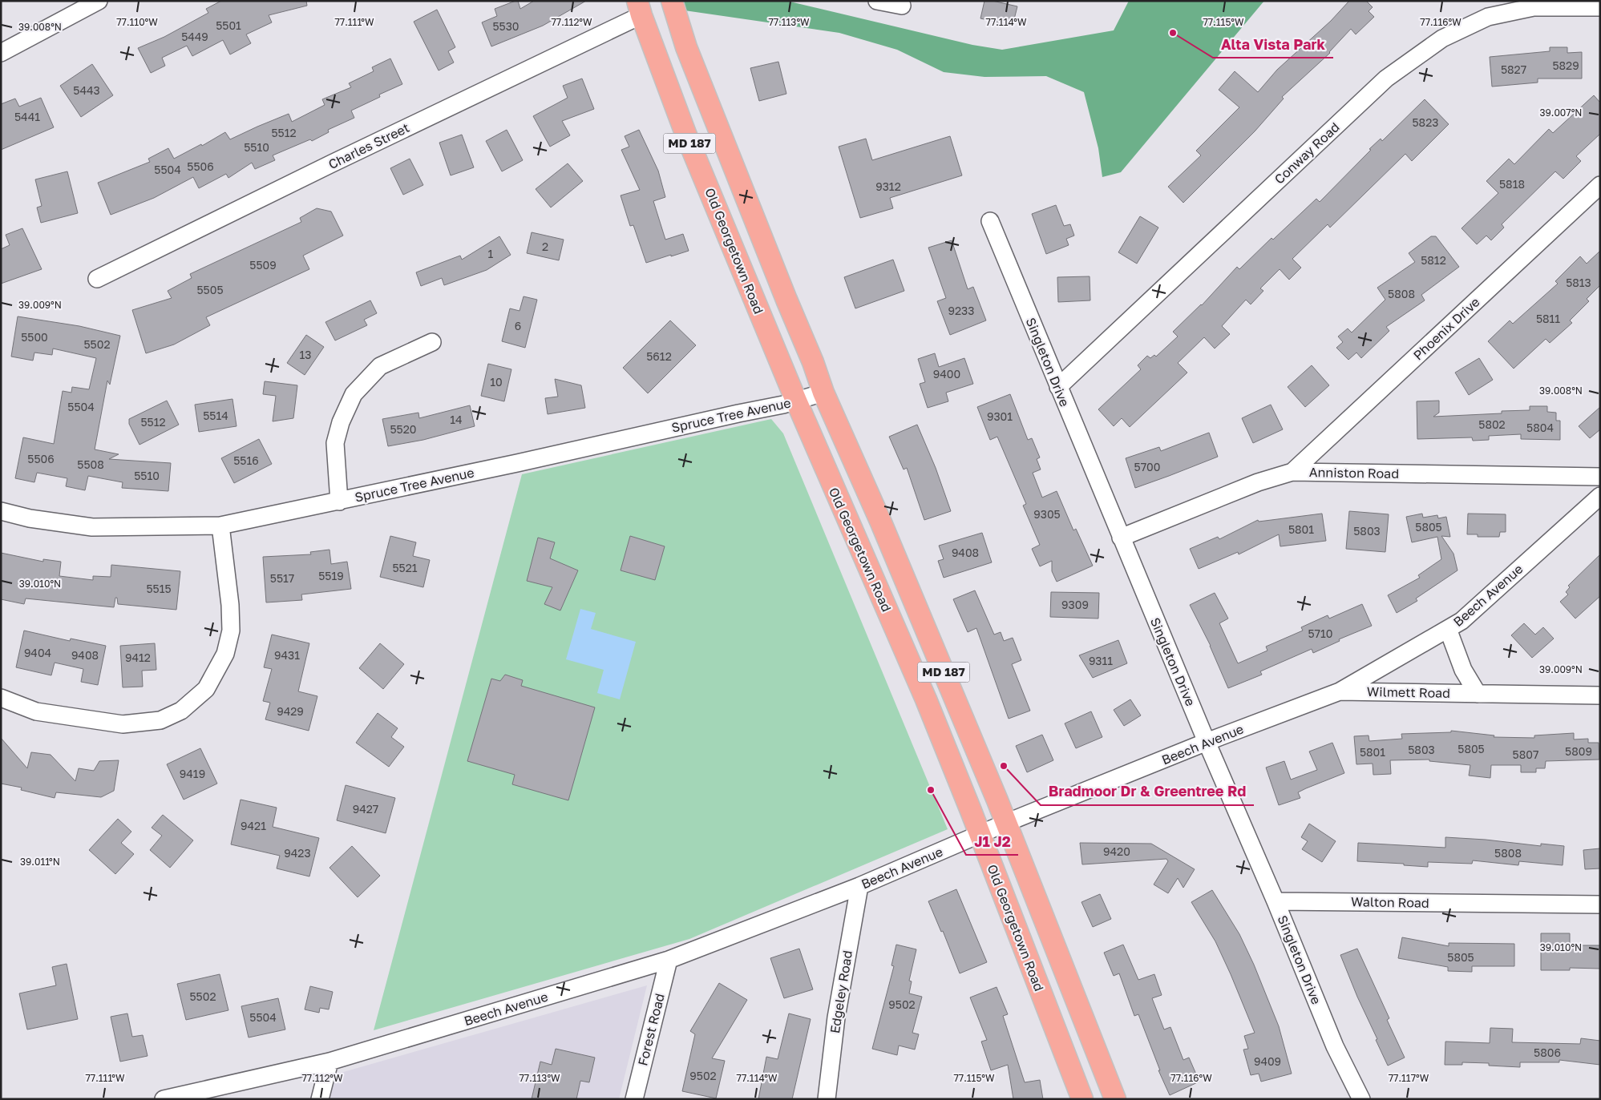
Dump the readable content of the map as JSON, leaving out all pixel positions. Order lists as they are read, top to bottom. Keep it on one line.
{"streets":{"main road":["MD 187","Old Georgetown Road"],"street":["Charles Street","Conway Road","Phoenix Drive","Singleton Drive","Spruce Tree Avenue","Anniston Road","Beech Avenue","Wilmett Road","Walton Road","Edgeley Road","Forest Road"]},"crossings":[["MD 187","Spruce Tree Avenue"],["MD 187","Beech Avenue"],["Charles Street","Old Georgetown Road"],["Conway Road","Singleton Drive"],["Old Georgetown Road","Spruce Tree Avenue"],["Old Georgetown Road","Beech Avenue"],["Phoenix Drive","Anniston Road"],["Singleton Drive","Anniston Road"],["Singleton Drive","Beech Avenue"],["Singleton Drive","Walton Road"],["Beech Avenue","Wilmett Road"],["Beech Avenue","Edgeley Road"],["Beech Avenue","Forest Road"]],"places":["Alta Vista Park","Bradmoor Dr & Greentree Rd","J1 J2"],"house_numbers":["5501","5530","5449","5829","5827","5443","5441","5823","5512","5510","5506","5504","5818","9312","2","1","5812","5509","5813","5505","5808","9233","5811","6","5500","5502","13","5612","9400","10","5504","5514","9301","14","5512","5802","5804","5520","5506","5516","5508","5700","5510","9305","5805","5801","5803","9408","5521","5519","5517","5515","9309","5710","9404","9408","9431","9412","9311","9429","5805","5803","5809","5801","5807","9419","9427","9421","9420","9423","5808","5805","5502","9502","5504","5806","9409","9502"],"coordinates":["77.111°W","77.112°W","77.113°W","77.114°W","77.115°W","77.116°W","77.110°W","39.008°N","39.007°N","39.009°N","39.010°N","39.011°N","77.117°W"]}
